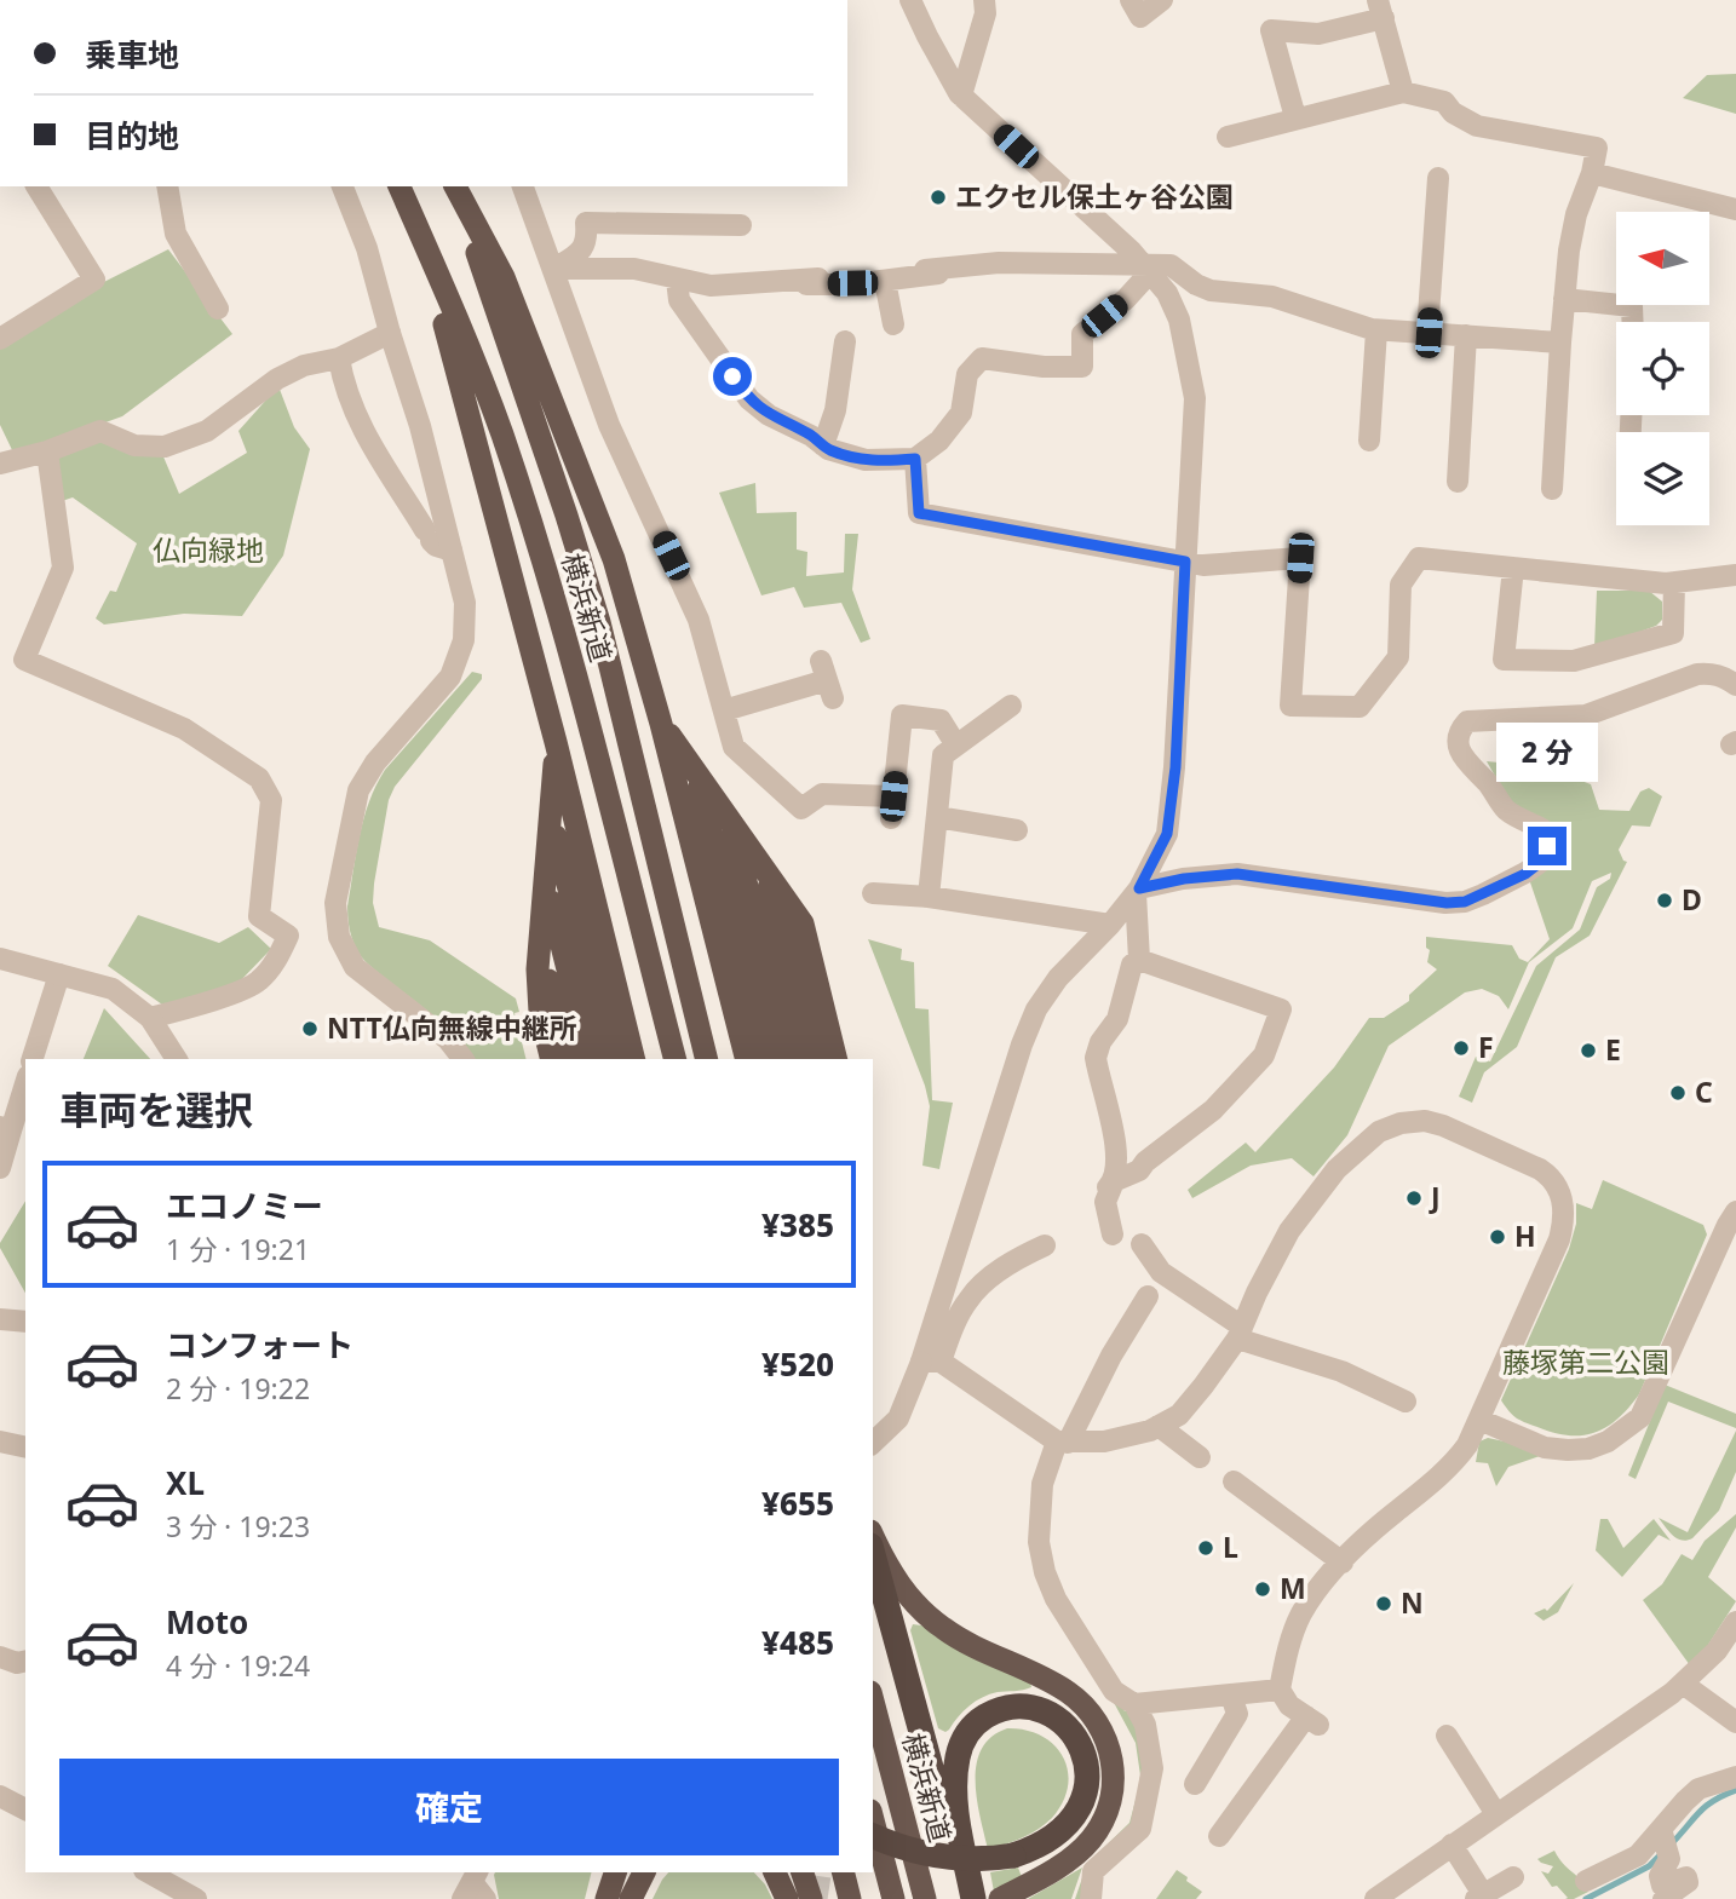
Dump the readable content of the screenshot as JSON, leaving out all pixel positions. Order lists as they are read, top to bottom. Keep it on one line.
{"streets":{"highway":["横浜新道"]},"parks":["仏向緑地","藤塚第二公園"],"places":["エクセル保土ヶ谷公園","D","NTT仏向無線中継所","F","E","C","J","H","L","M","N"],"north":"left","page":{"banner":["乗車地","目的地"],"bubble":"2 分","heading":"車両を選択","list":[{"name":"エコノミー","note":"1 分 · 19:21","value":"¥385"},{"name":"コンフォート","note":"2 分 · 19:22","value":"¥520"},{"name":"XL","note":"3 分 · 19:23","value":"¥655"},{"name":"Moto","note":"4 分 · 19:24","value":"¥485"}],"buttons":"確定"}}
